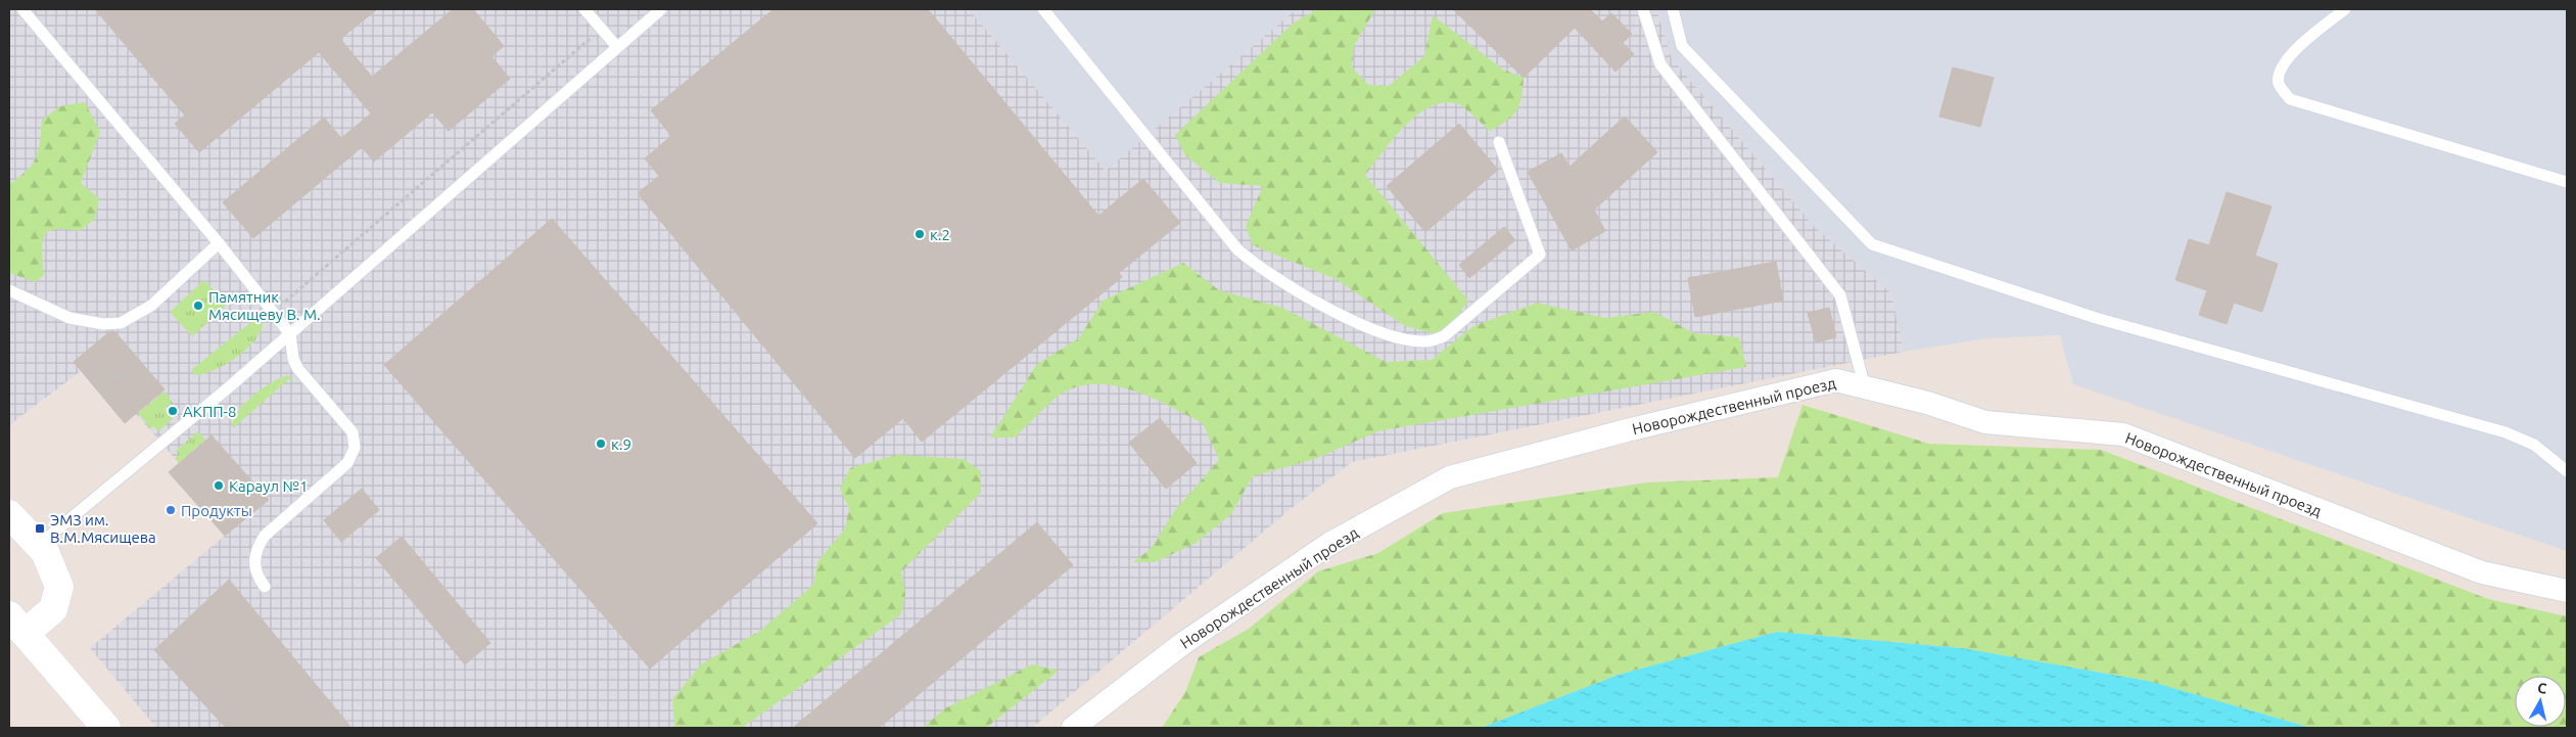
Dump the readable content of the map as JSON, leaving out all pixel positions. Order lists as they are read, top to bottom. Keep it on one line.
{"streets":{"street":["Новорождественный проезд"]},"places":{"other":["к.2","Памятник Мясищеву В. М.","АКПП-8","к.9","Караул №1","Продукты"],"transit":["ЭМЗ им. В.М.Мясищева"]},"north":"top"}
